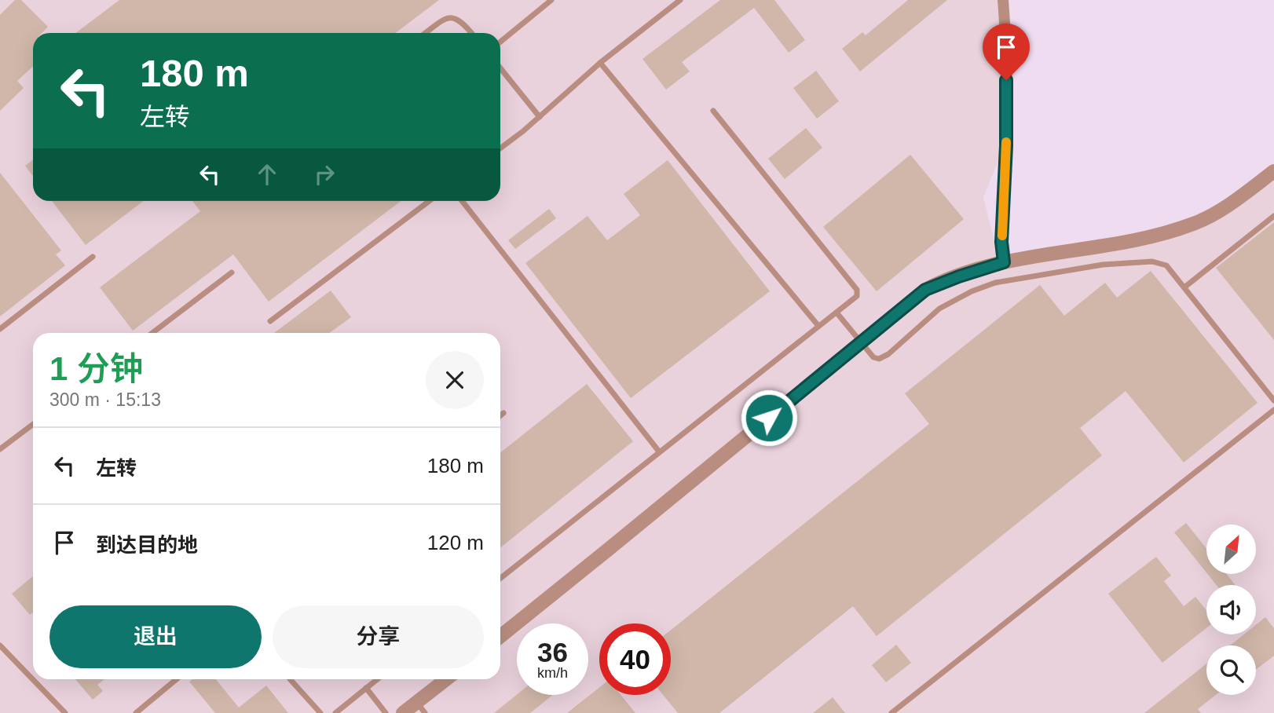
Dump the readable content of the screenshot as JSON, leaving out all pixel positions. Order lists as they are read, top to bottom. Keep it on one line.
{"north":"top right","page":{"turn":["180 m","左转"],"heading":["1 分钟","300 m · 15:13"],"list":[{"name":"左转","value":"180 m"},{"name":"到达目的地","value":"120 m"}],"buttons":["退出","分享"],"speed":"36 km/h","limit":"40"}}
